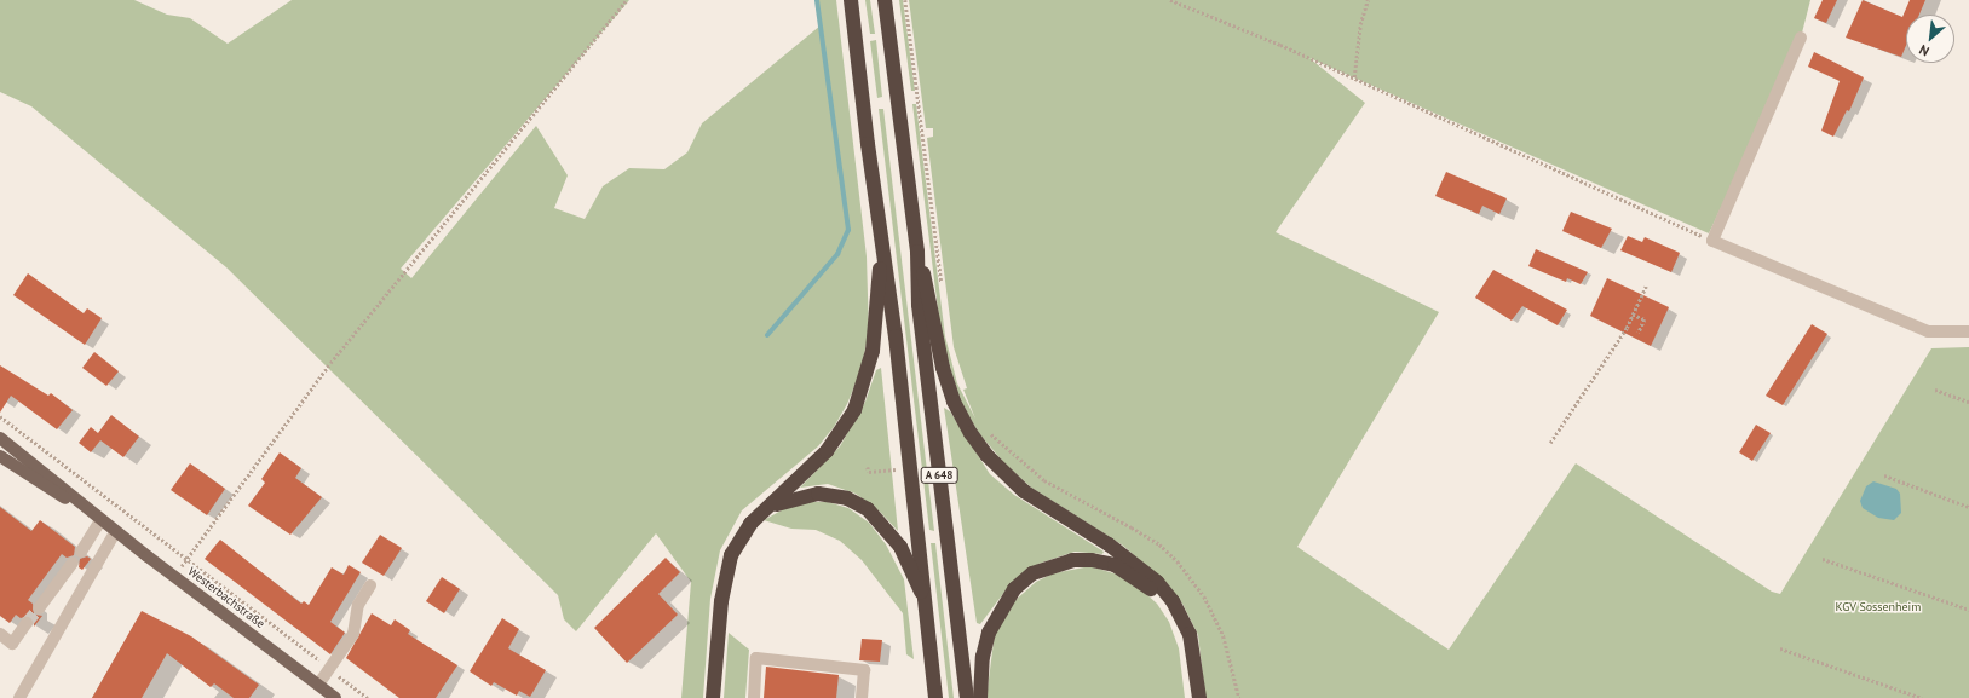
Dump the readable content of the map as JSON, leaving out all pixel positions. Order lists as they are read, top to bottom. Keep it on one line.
{"streets":{"highway":["A 648"],"main road":["Westerbachstraße"]},"parks":["KGV Sossenheim"],"north":"bottom left"}
